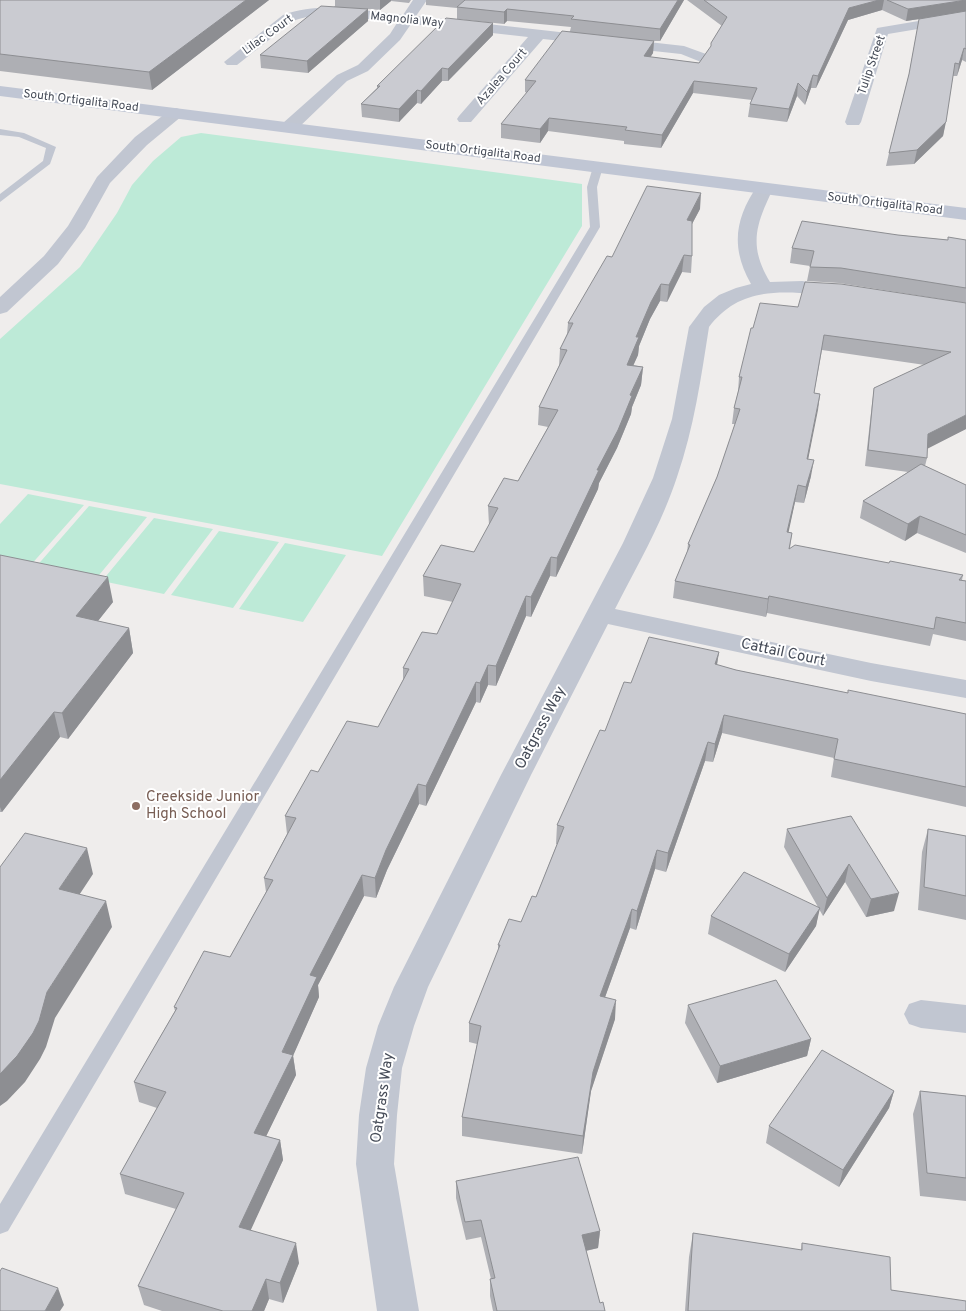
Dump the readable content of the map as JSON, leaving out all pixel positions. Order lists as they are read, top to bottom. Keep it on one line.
{"streets":{"street":["Magnolia Way","Lilac Court","Tulip Street","Azalea Court","South Ortigalita Road","Cattail Court","Oatgrass Way"]},"crossings":[["Magnolia Way","Lilac Court"],["Magnolia Way","Azalea Court"],["Cattail Court","Oatgrass Way"]],"places":["Creekside Junior High School"]}
